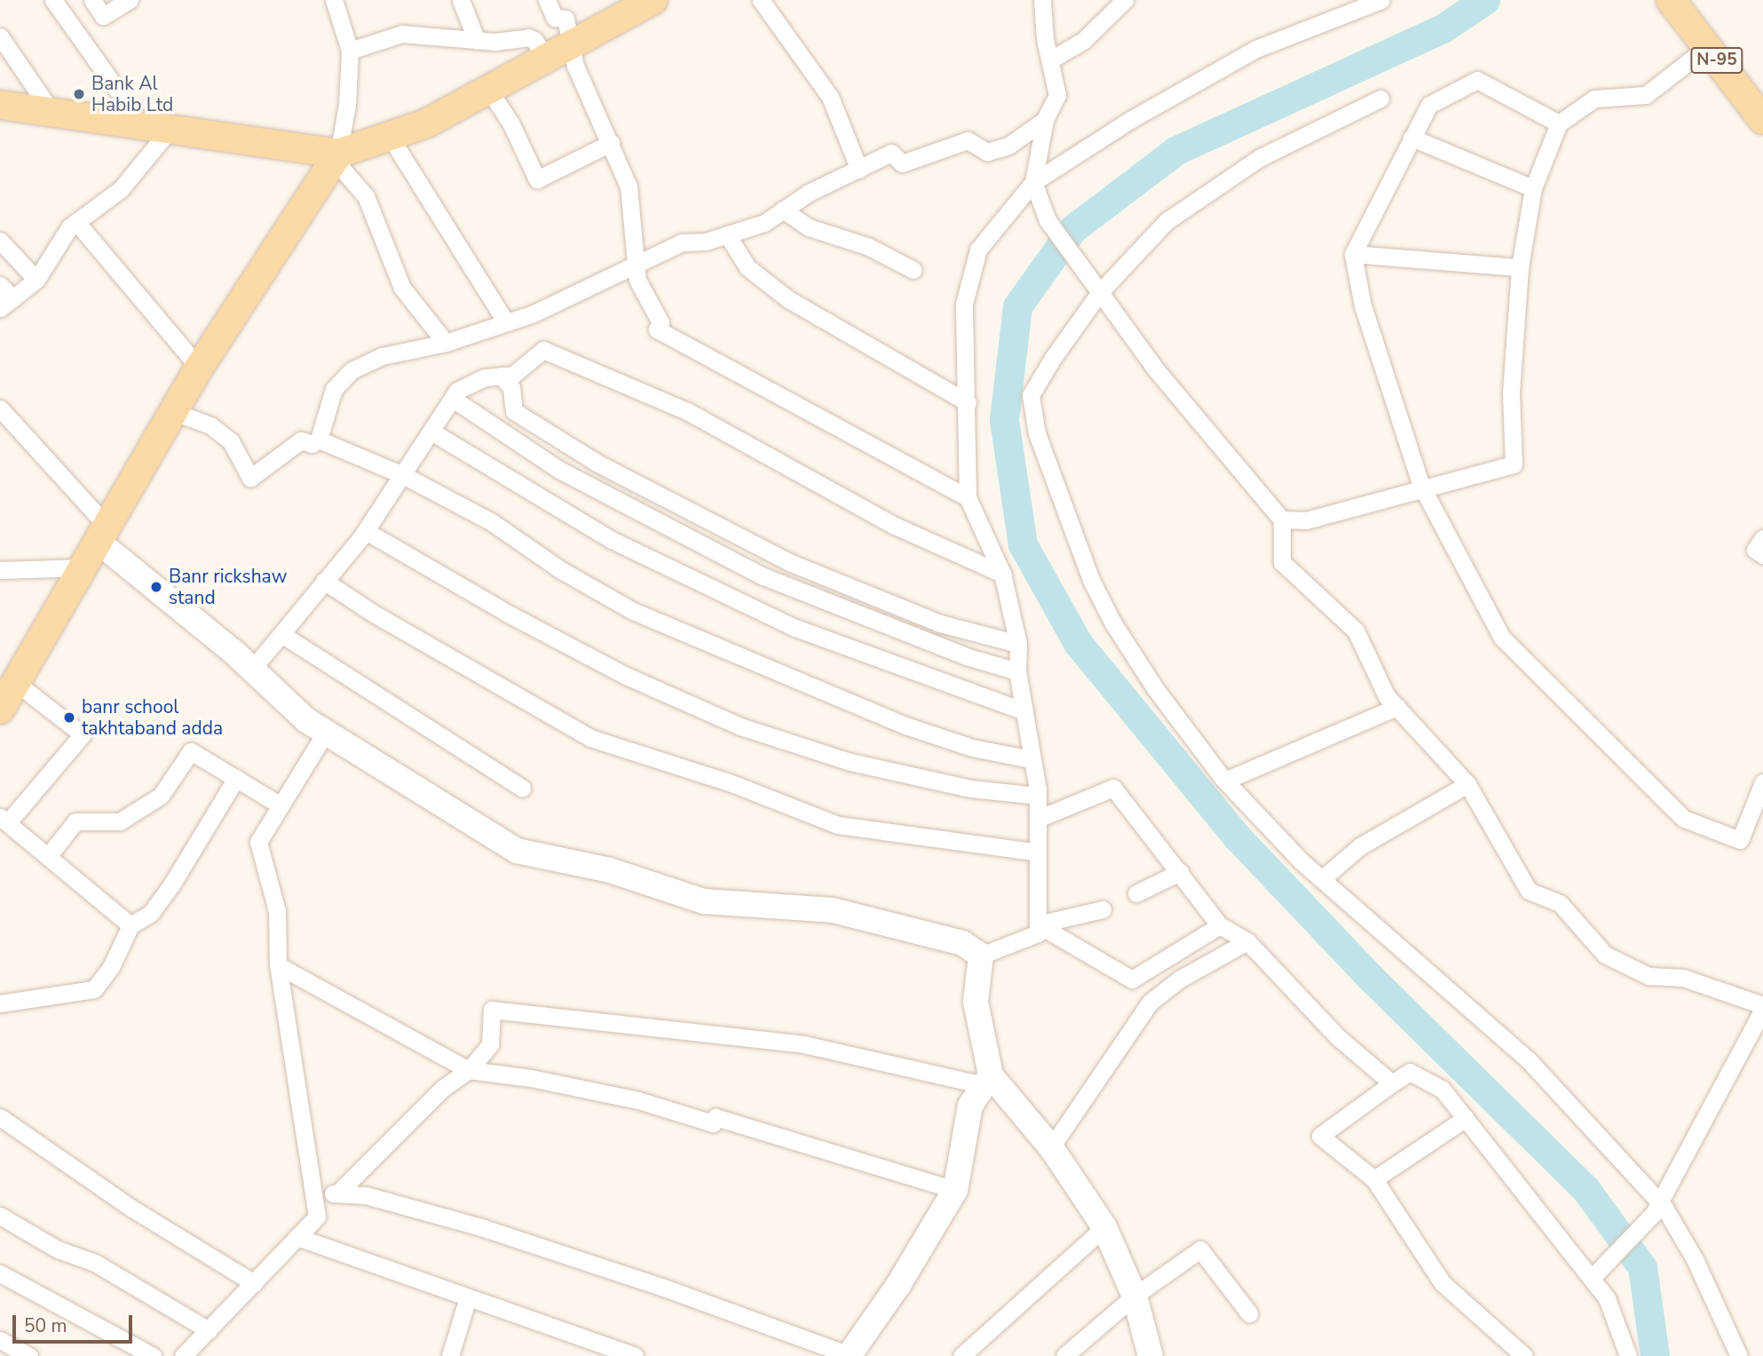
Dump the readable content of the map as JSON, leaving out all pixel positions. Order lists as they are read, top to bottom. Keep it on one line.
{"streets":{"main road":["N-95"]},"places":["Bank Al Habib Ltd","Banr rickshaw stand","banr school takhtaband adda"],"scale_bar":"50 m"}
